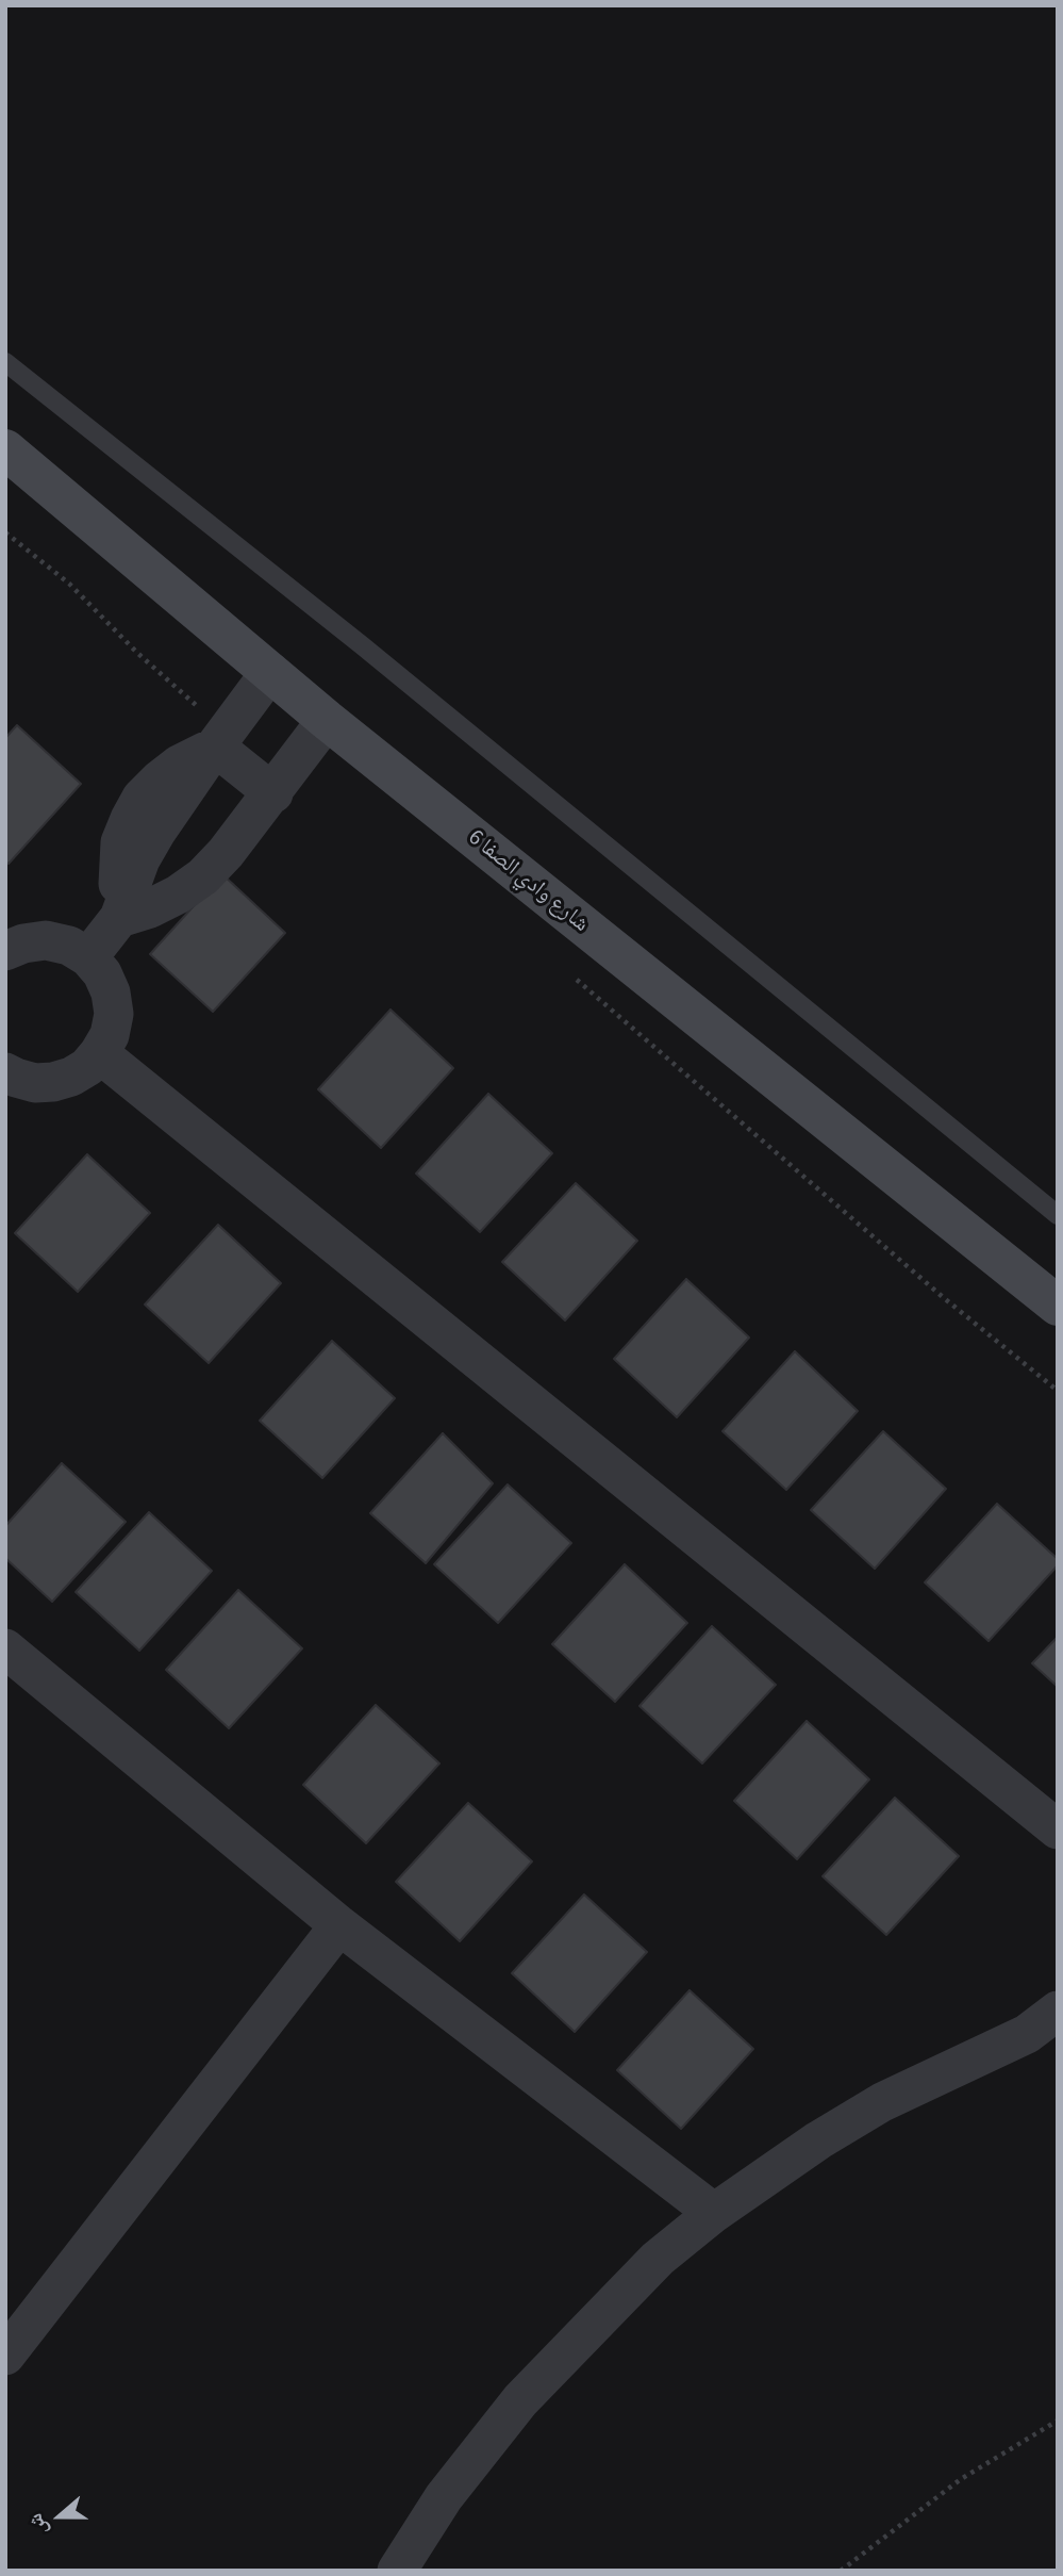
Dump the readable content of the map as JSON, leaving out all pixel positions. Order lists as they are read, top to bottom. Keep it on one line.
{"streets":{"main road":["شارع وادي الصفا 6"]},"north":"left"}
